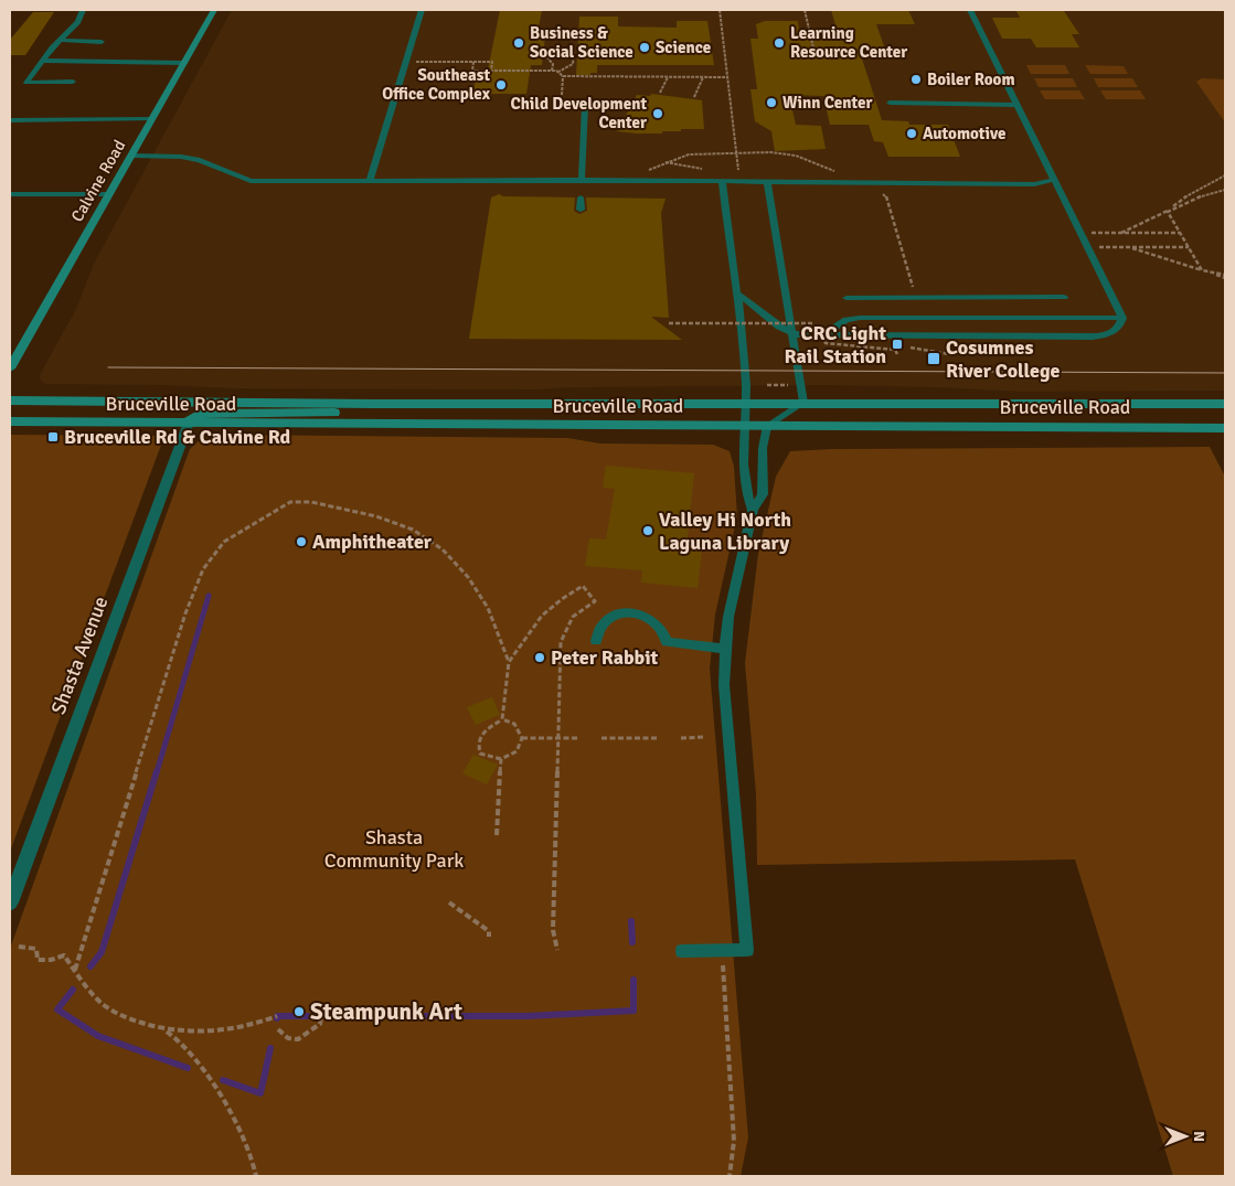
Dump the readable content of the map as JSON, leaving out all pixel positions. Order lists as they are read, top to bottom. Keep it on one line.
{"streets":{"main road":["Calvine Road","Bruceville Road"],"street":["Shasta Avenue"]},"crossings":[["Bruceville Road","Shasta Avenue"]],"parks":["Shasta Community Park"],"places":{"other":["Business & Social Science","Learning Resource Center","Science","Boiler Room","Southeast Office Complex","Winn Center","Child Development Center","Automotive","Valley Hi North Laguna Library","Amphitheater","Peter Rabbit","Steampunk Art"],"transit":["CRC Light Rail Station","Cosumnes River College","Bruceville Rd & Calvine Rd"]},"north":"right"}
